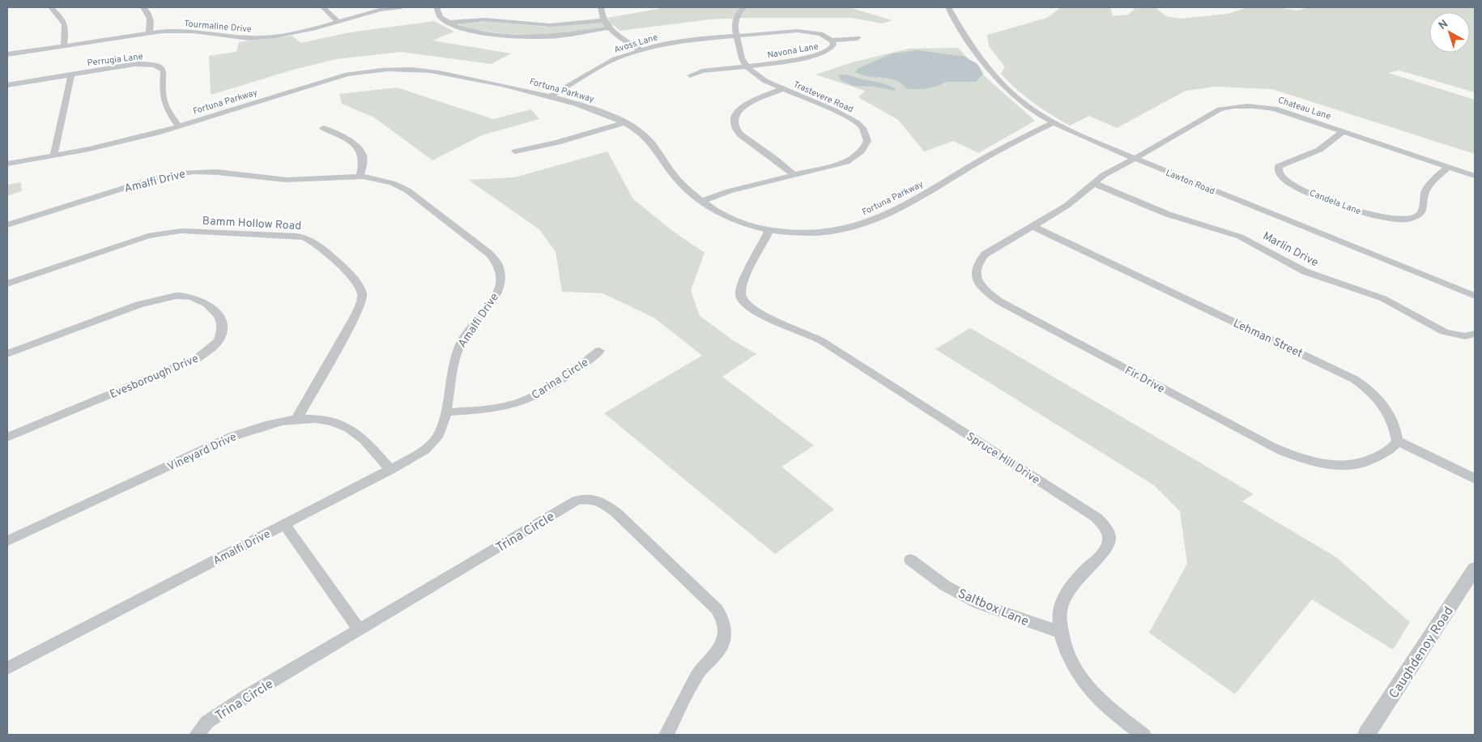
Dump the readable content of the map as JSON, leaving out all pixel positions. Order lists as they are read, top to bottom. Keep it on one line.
{"streets":{"street":["Tourmaline Drive","Avoss Lane","Navona Lane","Perrugia Lane","Fortuna Parkway","Trastevere Road","Chateau Lane","Amalfi Drive","Lawton Road","Candela Lane","Bamm Hollow Road","Marlin Drive","Lehman Street","Evesborough Drive","Carina Circle","Fir Drive","Vineyard Drive","Spruce Hill Drive","Trina Circle","Saltbox Lane","Caughdenoy Road"]},"crossings":[["Avoss Lane","Navona Lane"],["Avoss Lane","Fortuna Parkway"],["Navona Lane","Trastevere Road"],["Perrugia Lane","Fortuna Parkway"],["Fortuna Parkway","Trastevere Road"],["Fortuna Parkway","Lawton Road"],["Fortuna Parkway","Spruce Hill Drive"],["Chateau Lane","Lawton Road"],["Chateau Lane","Candela Lane"],["Chateau Lane","Marlin Drive"],["Chateau Lane","Lehman Street"],["Chateau Lane","Fir Drive"],["Amalfi Drive","Carina Circle"],["Amalfi Drive","Vineyard Drive"],["Bamm Hollow Road","Vineyard Drive"],["Lehman Street","Fir Drive"],["Spruce Hill Drive","Saltbox Lane"]],"north":"top left"}
